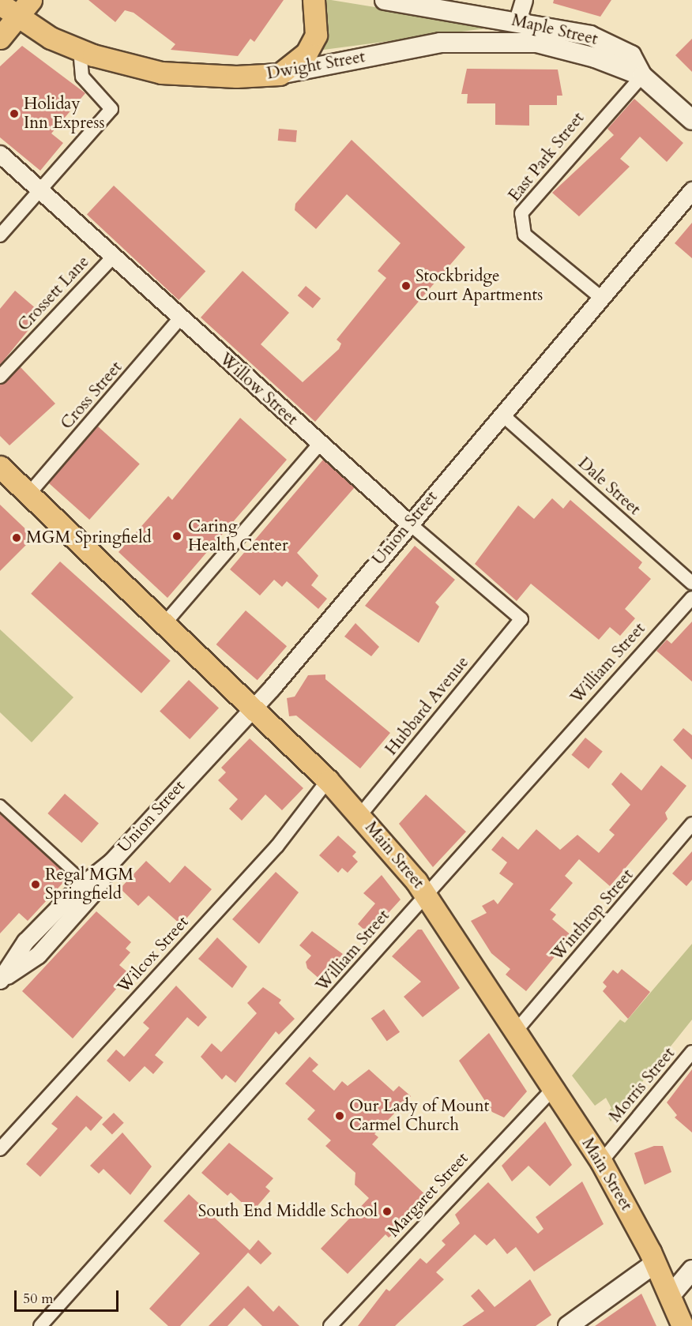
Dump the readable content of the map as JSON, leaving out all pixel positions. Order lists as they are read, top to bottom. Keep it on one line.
{"streets":{"main road":["Maple Street","Dwight Street","Main Street"],"street":["East Park Street","Crossett Lane","Willow Street","Cross Street","Dale Street","Union Street","William Street","Hubbard Avenue","Winthrop Street","Wilcox Street","Morris Street","Margaret Street"]},"crossings":[["Maple Street","Dwight Street"],["Maple Street","East Park Street"],["Dwight Street","East Park Street"],["East Park Street","Union Street"],["Crossett Lane","Willow Street"],["Willow Street","Cross Street"],["Willow Street","Union Street"],["Willow Street","Hubbard Avenue"],["Cross Street","Main Street"],["Dale Street","Union Street"],["Union Street","Main Street"],["William Street","Main Street"],["Hubbard Avenue","Main Street"],["Main Street","Winthrop Street"],["Main Street","Wilcox Street"],["Main Street","Morris Street"],["Main Street","Margaret Street"]],"places":["Holiday Inn Express","Stockbridge Court Apartments","Caring Health Center","MGM Springfield","Regal MGM Springfield","Our Lady of Mount Carmel Church","South End Middle School"],"scale_bar":"50 m"}
